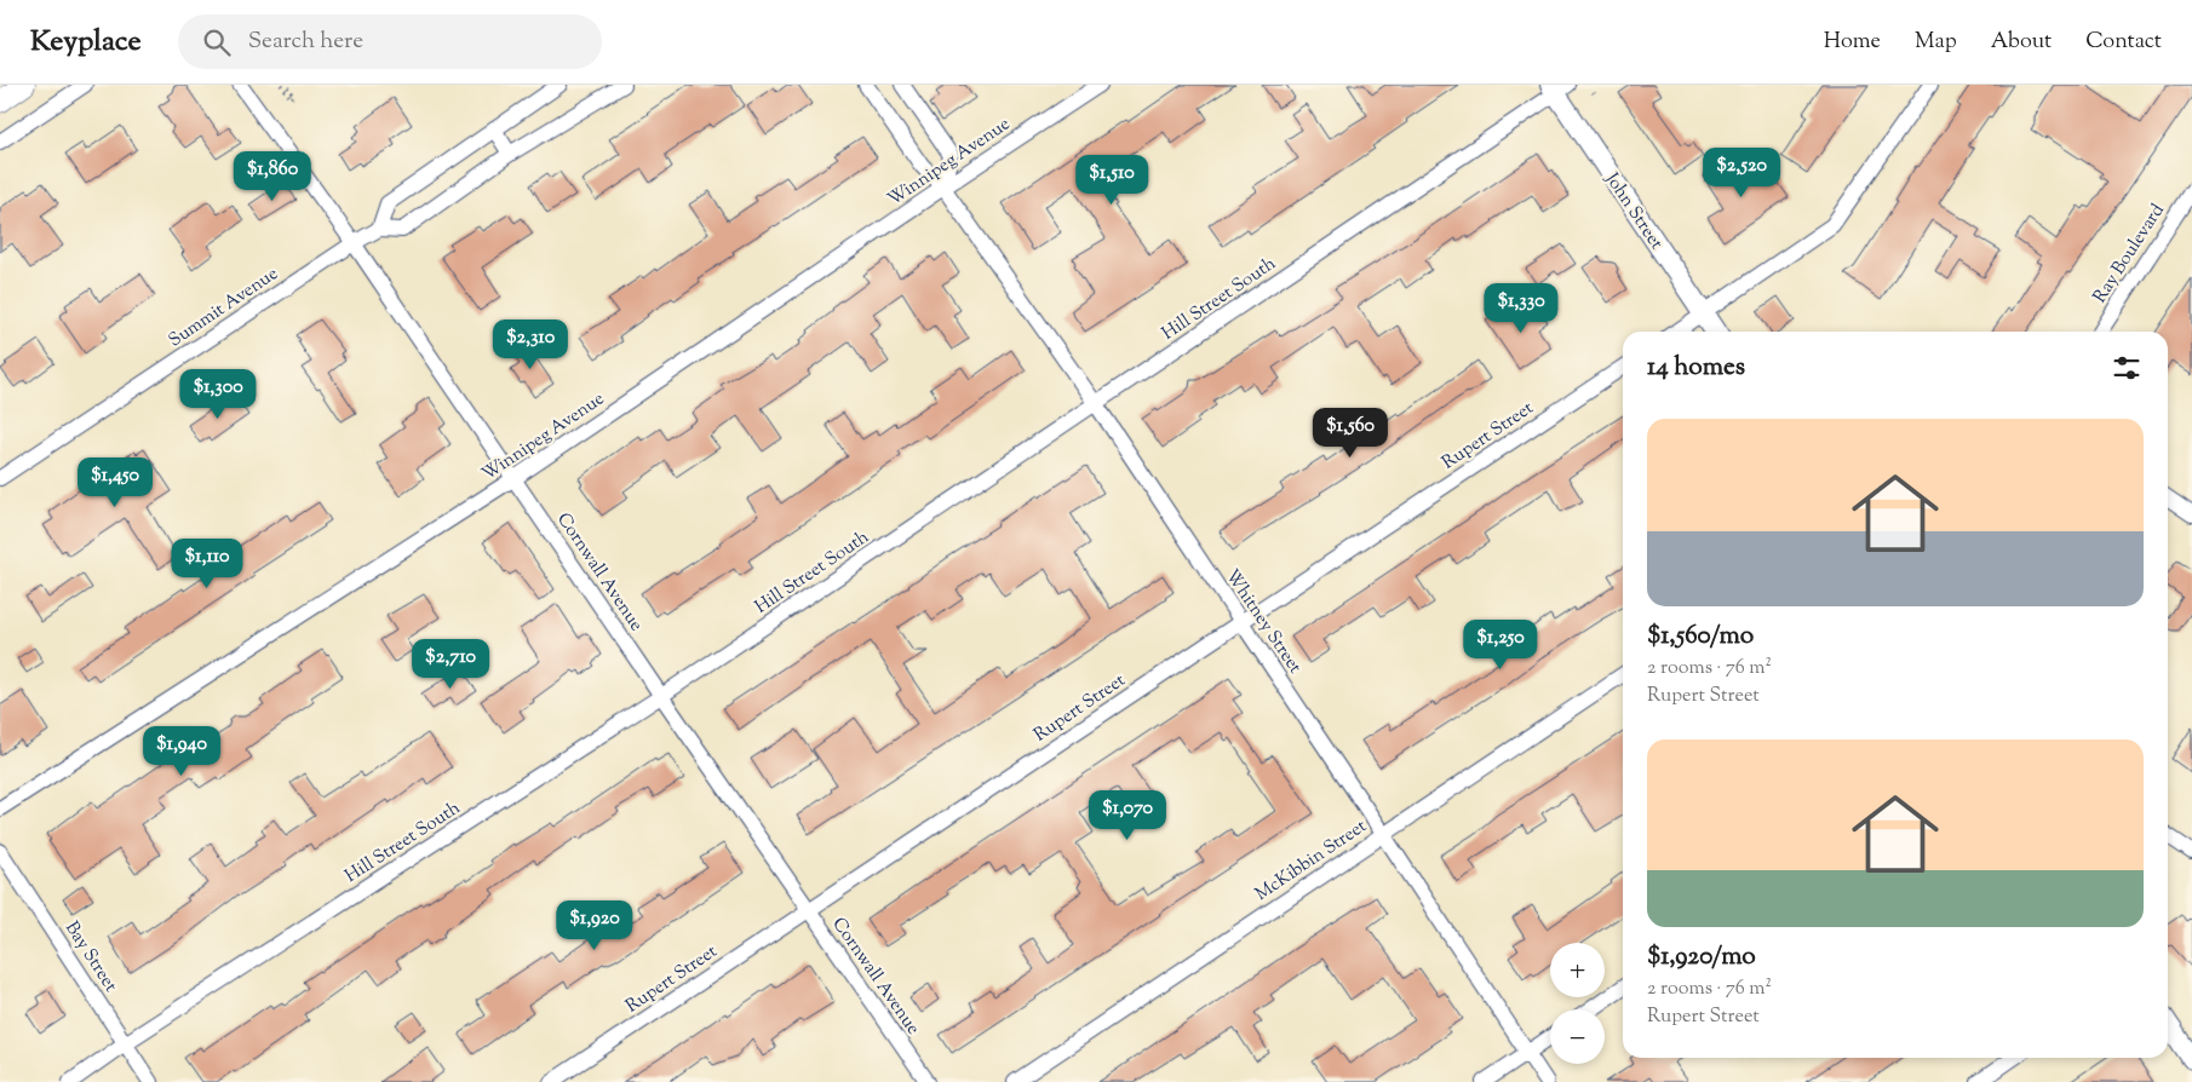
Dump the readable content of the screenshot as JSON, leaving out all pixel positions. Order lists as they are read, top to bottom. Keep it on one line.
{"streets":{"street":["Winnipeg Avenue","John Street","Ray Boulevard","Hill Street South","Summit Avenue","Rupert Street","Cornwall Avenue","Whitney Street","McKibbin Street","Bay Street"]},"crossings":[["Winnipeg Avenue","Cornwall Avenue"],["Winnipeg Avenue","Whitney Street"],["John Street","Hill Street South"],["Hill Street South","Cornwall Avenue"],["Hill Street South","Whitney Street"],["Hill Street South","Bay Street"],["Summit Avenue","Cornwall Avenue"],["Rupert Street","Cornwall Avenue"],["Rupert Street","Whitney Street"],["Whitney Street","McKibbin Street"]],"page":{"header":"Keyplace","search":"Search here","nav":["Home","Map","About","Contact"],"price":["$2,520","$1,860","$1,510","$1,330","$2,310","$1,300","$1,560","$1,450","$1,110","$1,250","$2,710","$1,940","$1,070","$1,920"],"heading":"14 homes","list":[{"name":"$1,560/mo","note":"2 rooms · 76 m² · Rupert Street"},{"name":"$1,920/mo","note":"2 rooms · 76 m² · Rupert Street"}],"map_buttons":["+","−"]}}
